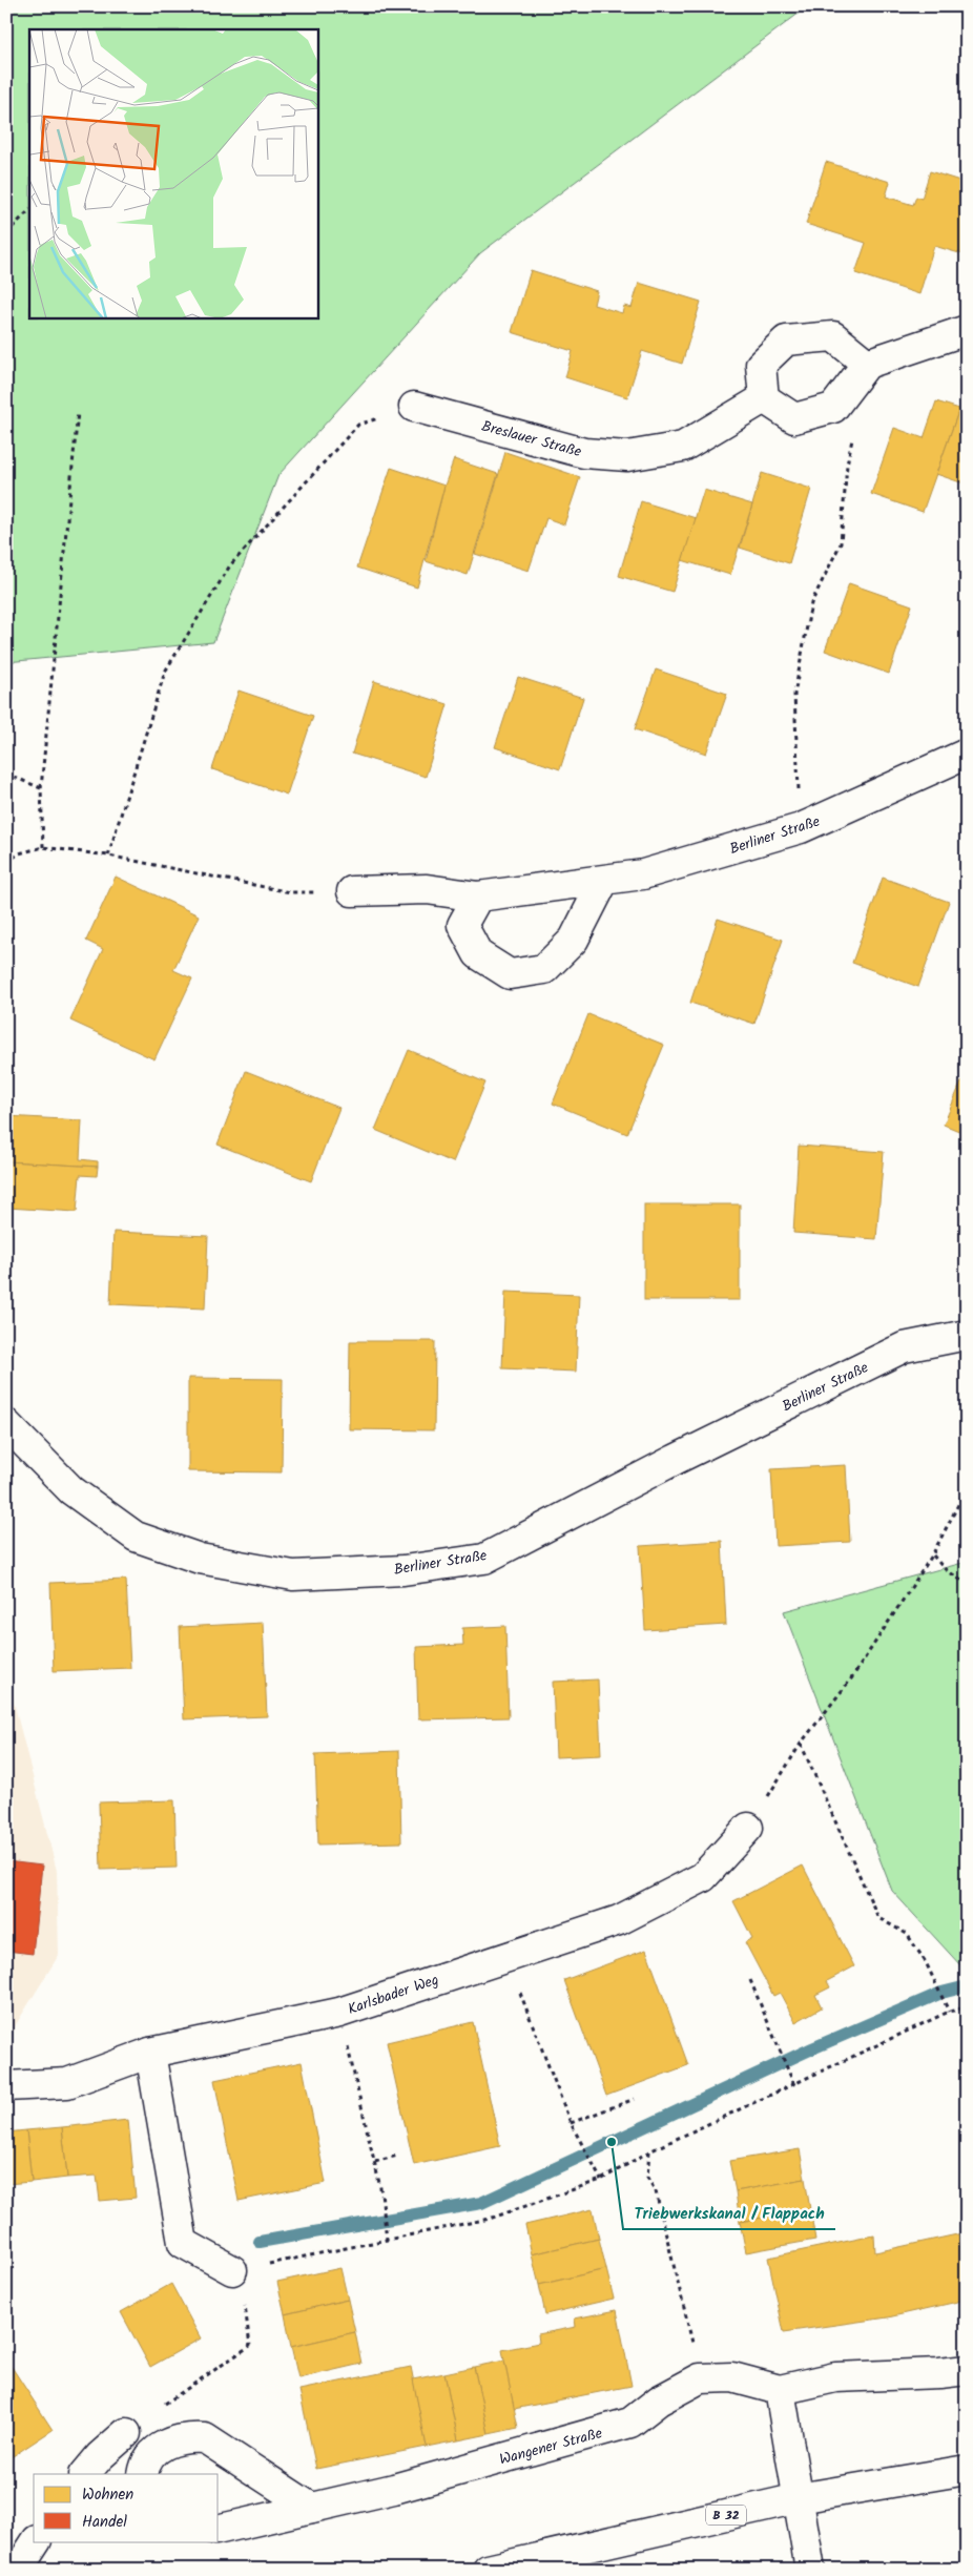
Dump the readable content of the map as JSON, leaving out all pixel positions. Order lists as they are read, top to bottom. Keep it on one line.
{"streets":{"street":["Breslauer Straße","Berliner Straße","Karlsbader Weg","Wangener Straße","B 32"]},"places":["Triebwerkskanal / Flappach"],"legend":["Wohnen","Handel"]}
